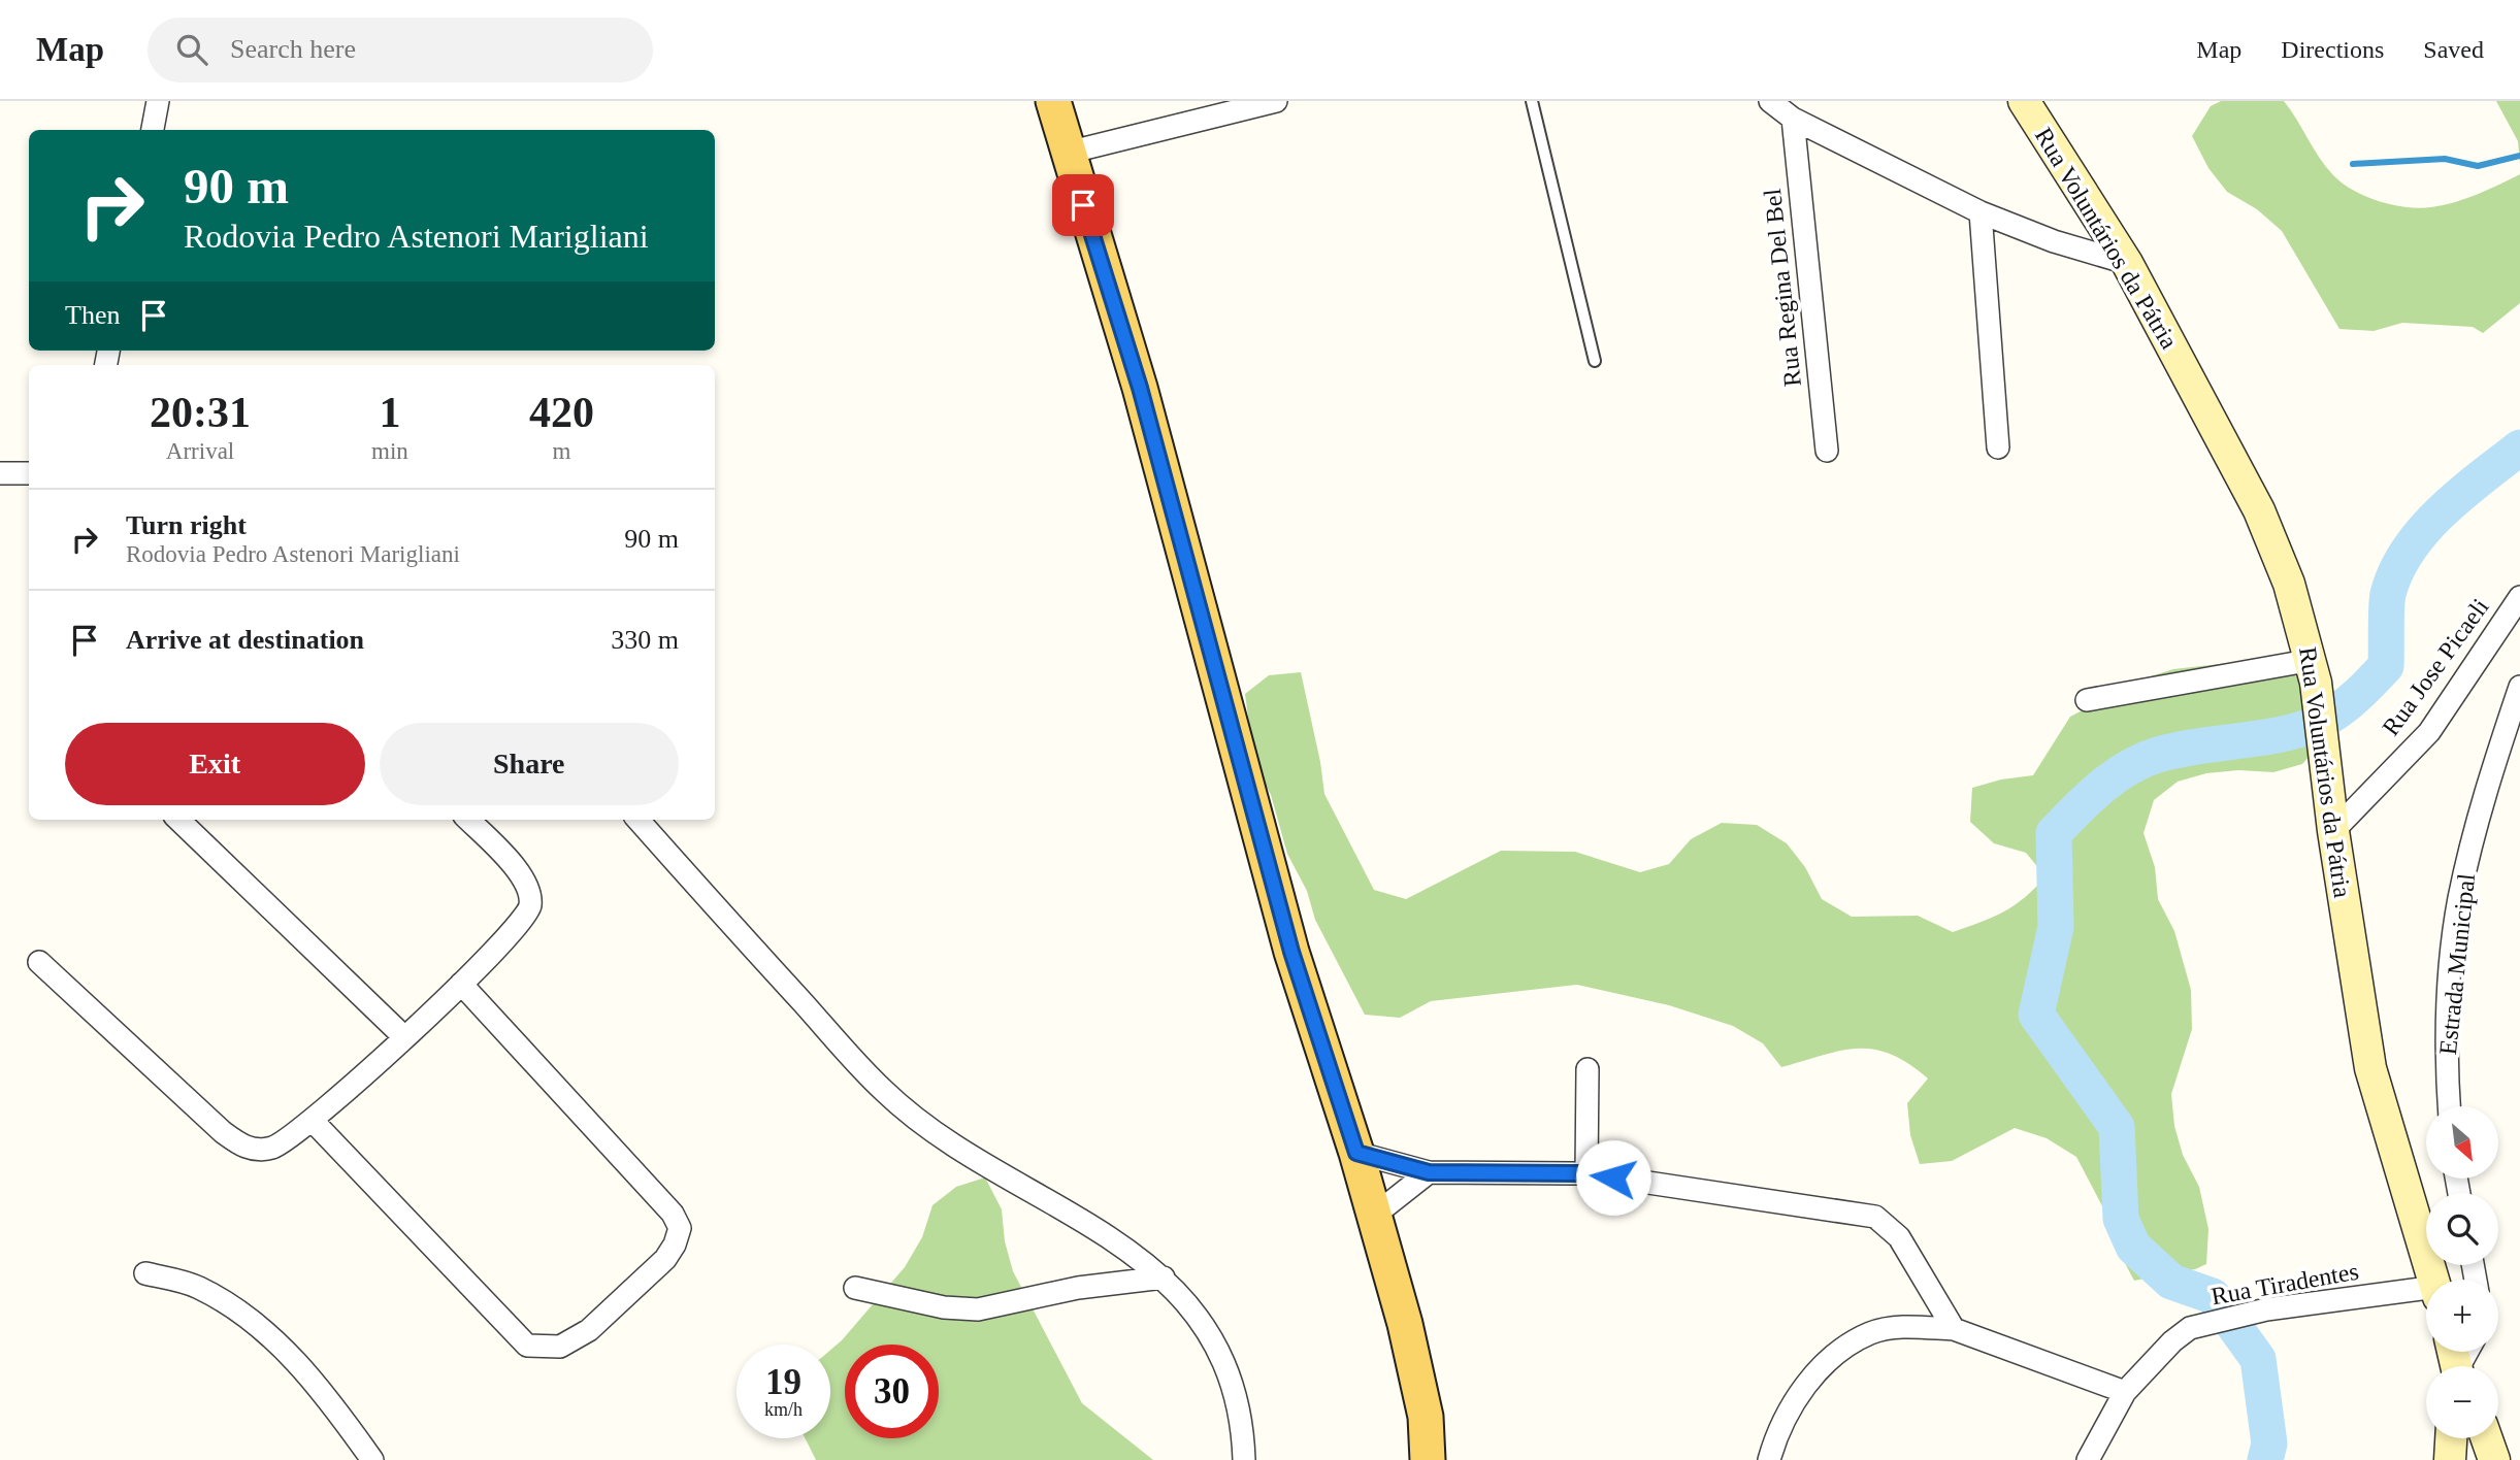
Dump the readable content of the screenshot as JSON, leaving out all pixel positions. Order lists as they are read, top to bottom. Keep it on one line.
{"streets":{"street":["Rua Voluntários da Pátria","Rua Regina Del Bel","Rua Jose Picaeli","Estrada Municipal","Rua Tiradentes"]},"crossings":[["Rua Voluntários da Pátria","Rua Jose Picaeli"]],"north":"bottom right","page":{"header":"Map","search":"Search here","nav":["Map","Directions","Saved"],"turn":["90 m","Rodovia Pedro Astenori Marigliani"],"then":"Then","eta":["20:31","Arrival","1","min","420","m"],"list":[{"name":"Turn right","note":"Rodovia Pedro Astenori Marigliani","value":"90 m"},{"name":"Arrive at destination","value":"330 m"}],"buttons":["Exit","Share"],"map_buttons":["+","−"],"speed":"19 km/h","limit":"30"}}
